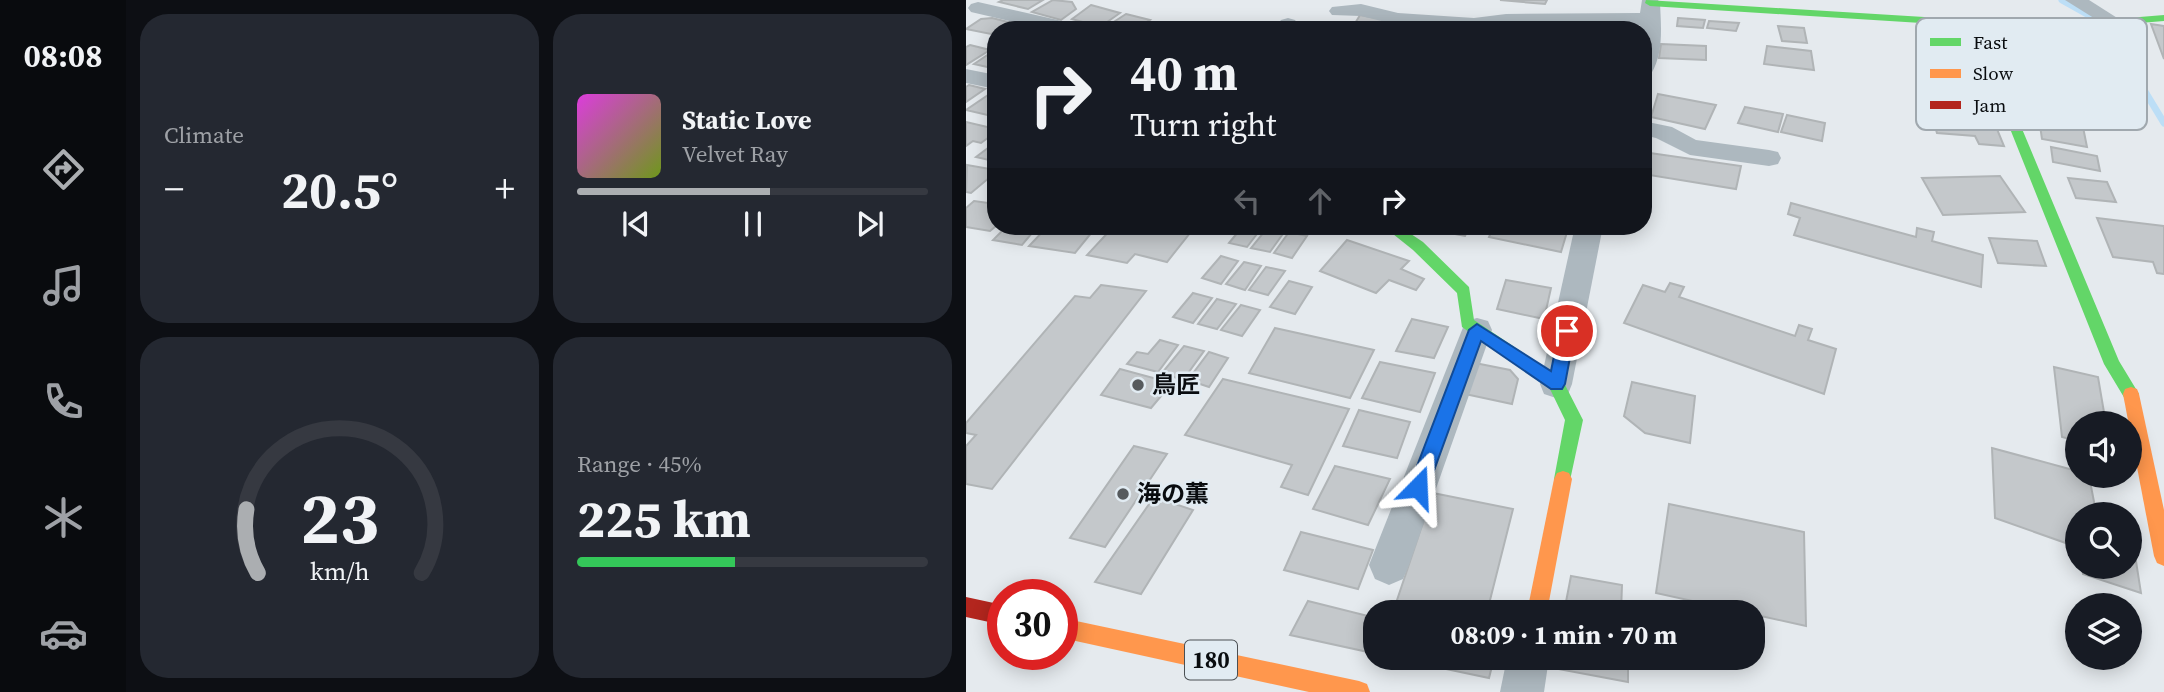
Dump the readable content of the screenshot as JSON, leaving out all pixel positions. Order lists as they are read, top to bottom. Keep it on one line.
{"streets":{"main road":["180"]},"places":["鳥匠","海の薫"],"legend":["Fast","Slow","Jam"],"page":{"tabs":"08:08","tile":["Climate",["Range · 45%","225 km"]],"turn":["40 m","Turn right"],"song":["Static Love","Velvet Ray"],"heat":["−","20.5°","+"],"limit":"30","trip":"08:09 · 1 min · 70 m","gauge":["23","km/h"]}}
